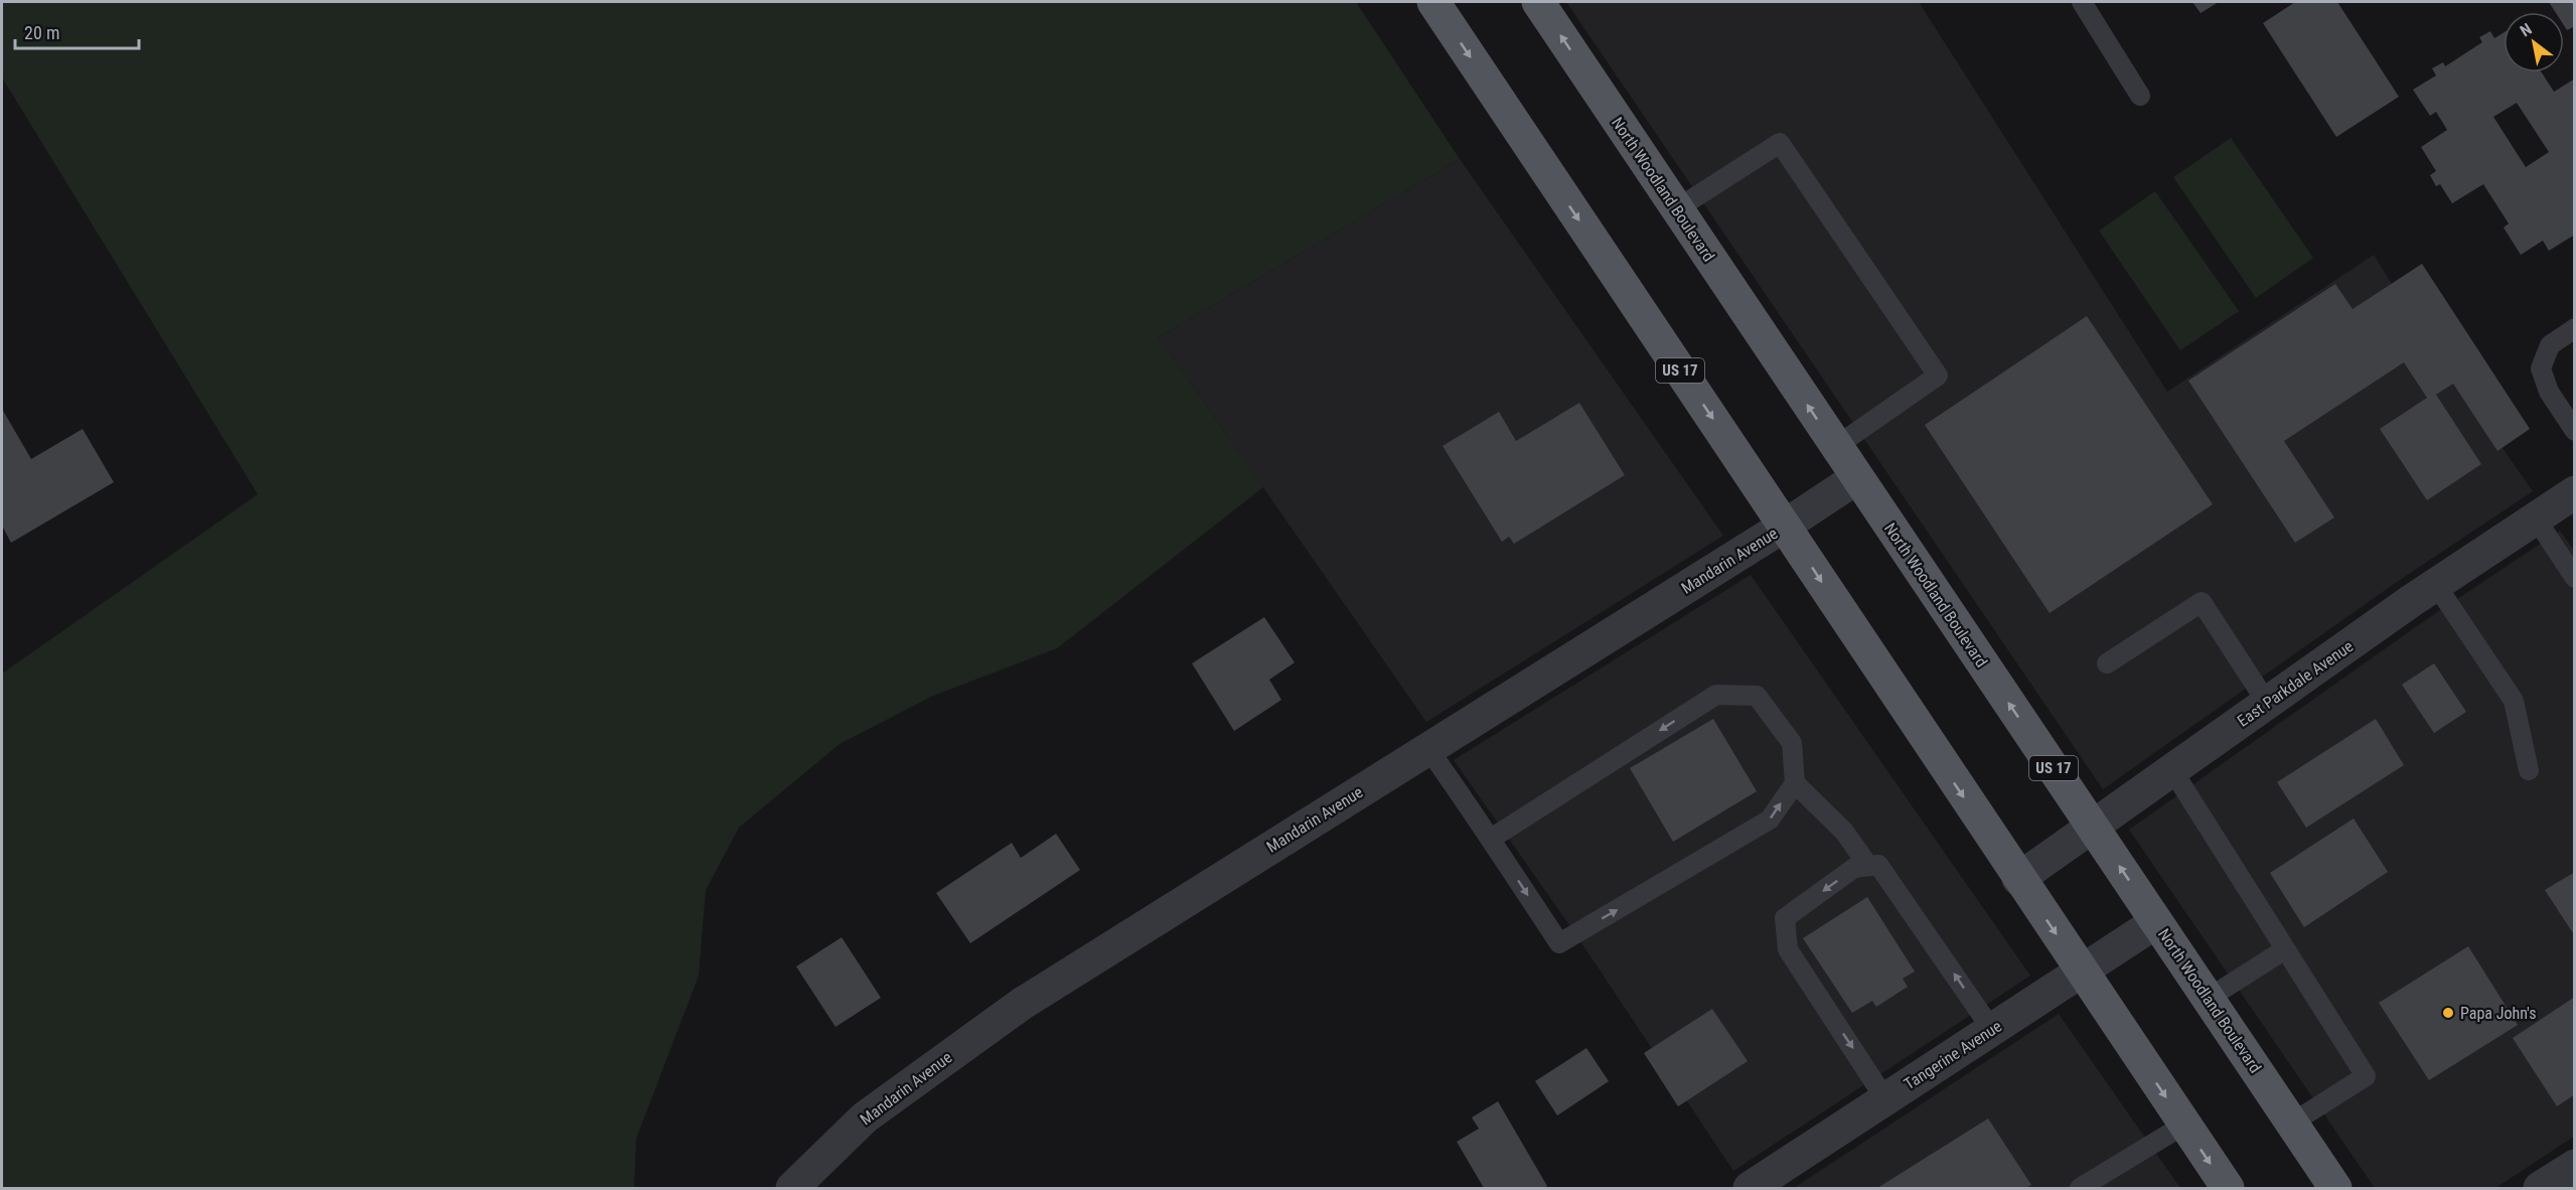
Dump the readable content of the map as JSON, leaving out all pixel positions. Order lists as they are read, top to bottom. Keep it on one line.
{"streets":{"main road":["North Woodland Boulevard","US 17"],"street":["Mandarin Avenue","East Parkdale Avenue","Tangerine Avenue"]},"crossings":[["North Woodland Boulevard","Mandarin Avenue"],["North Woodland Boulevard","East Parkdale Avenue"],["North Woodland Boulevard","Tangerine Avenue"],["US 17","Mandarin Avenue"],["US 17","East Parkdale Avenue"],["US 17","Tangerine Avenue"]],"places":["Papa John's"],"scale_bar":"20 m","north":"top left"}
